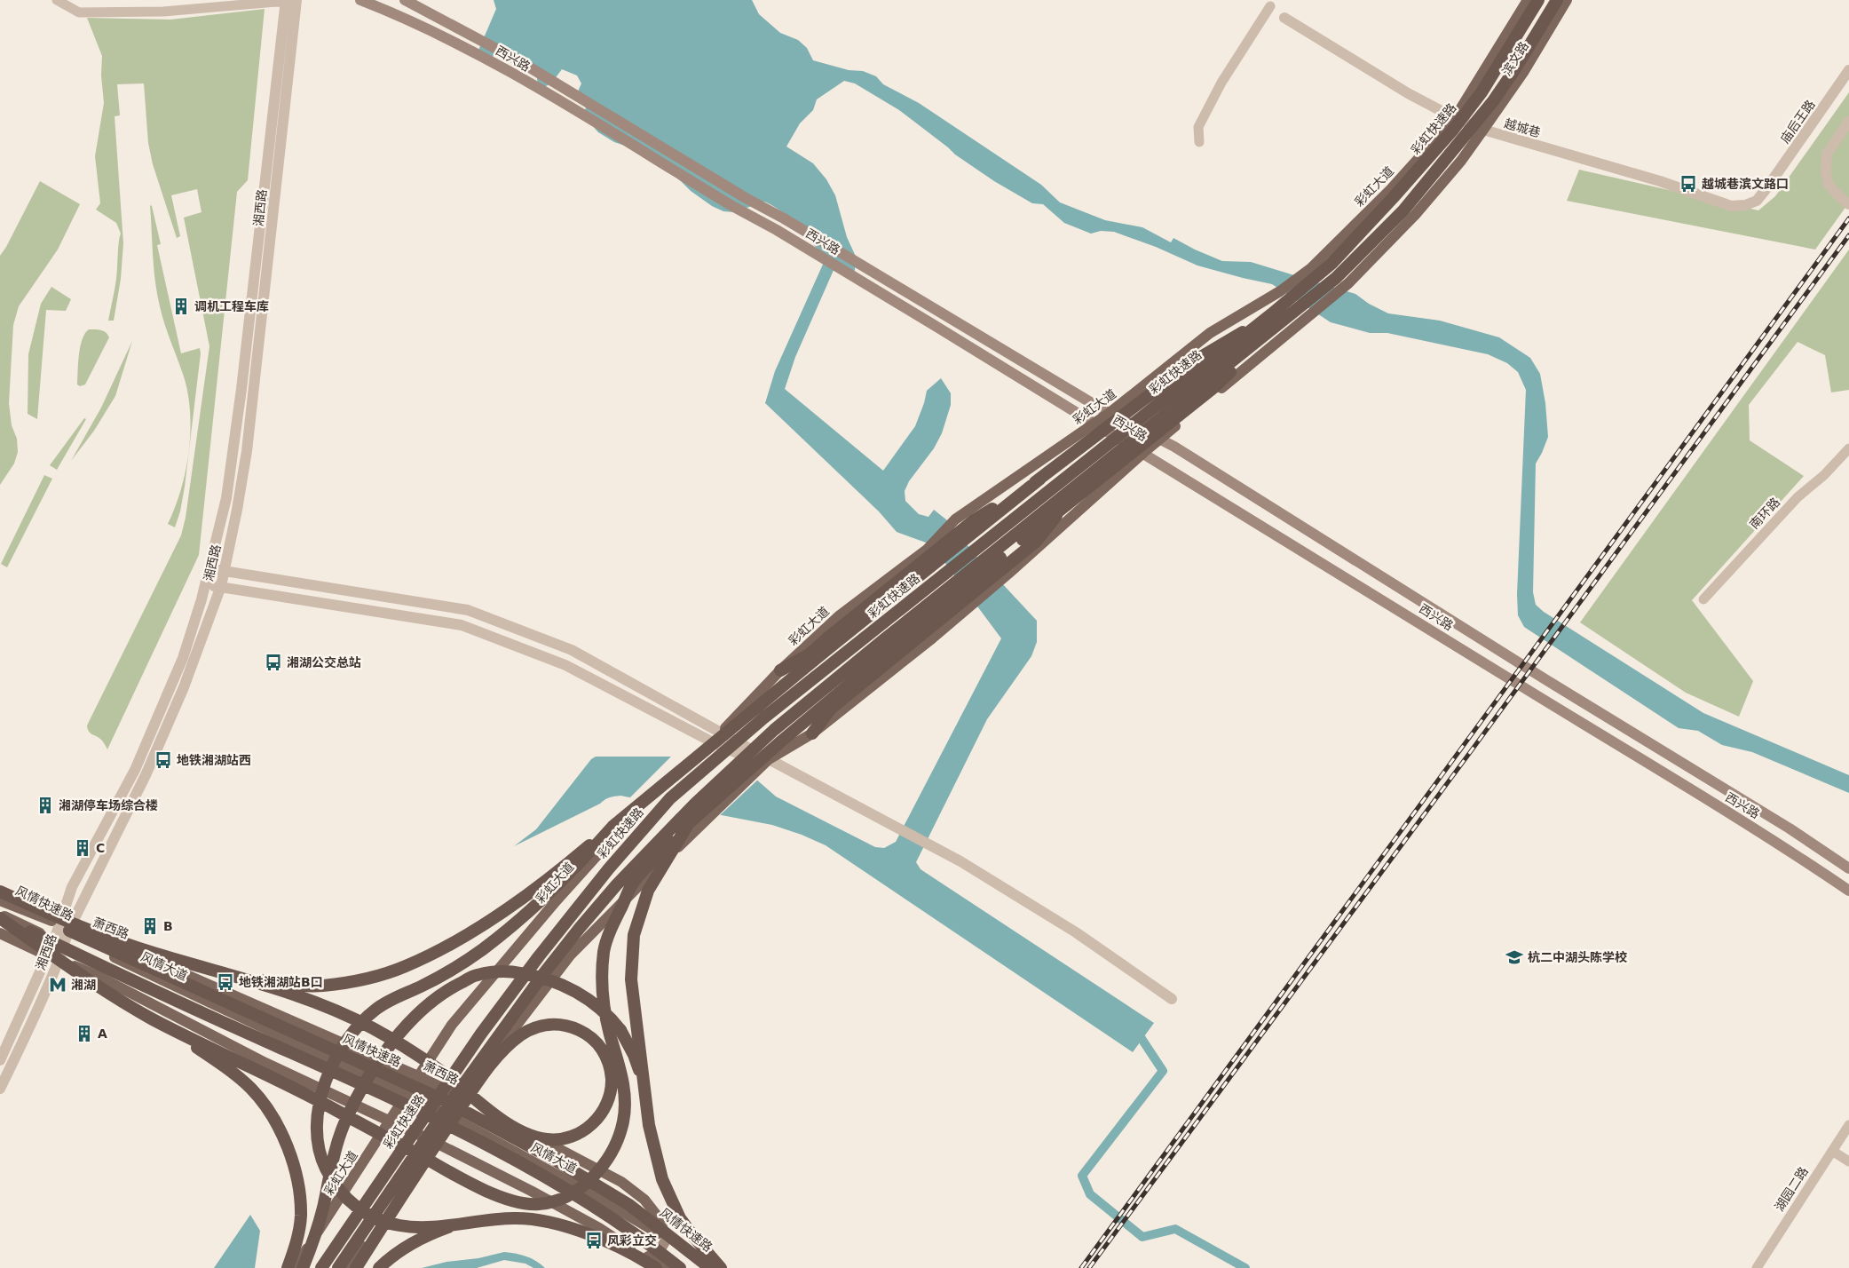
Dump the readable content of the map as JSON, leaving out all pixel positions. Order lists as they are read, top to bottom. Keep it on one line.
{"streets":{"highway":["彩虹快速路","风情快速路"],"main road":["西兴路","滨文路","彩虹大道","萧西路","风情大道"],"street":["庙后王路","越城巷","湘西路","南环路","湖园二路"]},"crossings":[["西兴路","彩虹大道"],["滨文路","越城巷"],["滨文路","彩虹大道"],["庙后王路","越城巷"],["越城巷","彩虹大道"],["彩虹大道","萧西路"],["彩虹大道","风情大道"],["湘西路","萧西路"],["湘西路","风情大道"],["风情快速路","风情大道"],["萧西路","风情大道"]],"places":{"bus stop":["越城巷滨文路口","湘湖公交总站","地铁湘湖站西","地铁湘湖站B口","风彩立交"],"building":["调机工程车库","湘湖停车场综合楼","C","B","A"],"school or university":["杭二中湖头陈学校"],"metro station":["湘湖"]}}
